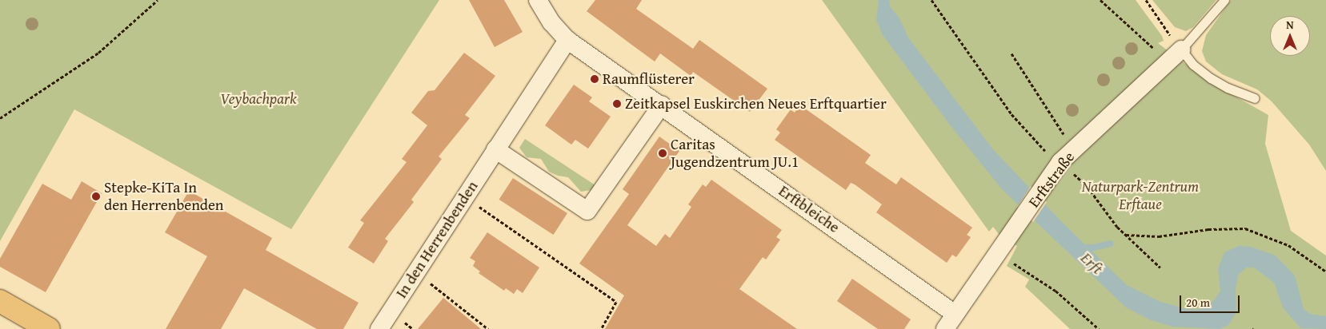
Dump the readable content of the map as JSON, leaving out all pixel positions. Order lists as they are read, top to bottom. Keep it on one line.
{"streets":{"street":["Erftstraße","Erftbleiche","In den Herrenbenden"]},"crossings":[["Erftstraße","Erftbleiche"],["Erftbleiche","In den Herrenbenden"]],"water":["Erft"],"parks":["Veybachpark","Naturpark-Zentrum Erftaue"],"places":["Raumflüsterer","Zeitkapsel Euskirchen Neues Erftquartier","Caritas Jugendzentrum JU.1","Stepke-KiTa In den Herrenbenden"],"scale_bar":"20 m","north":"top"}
